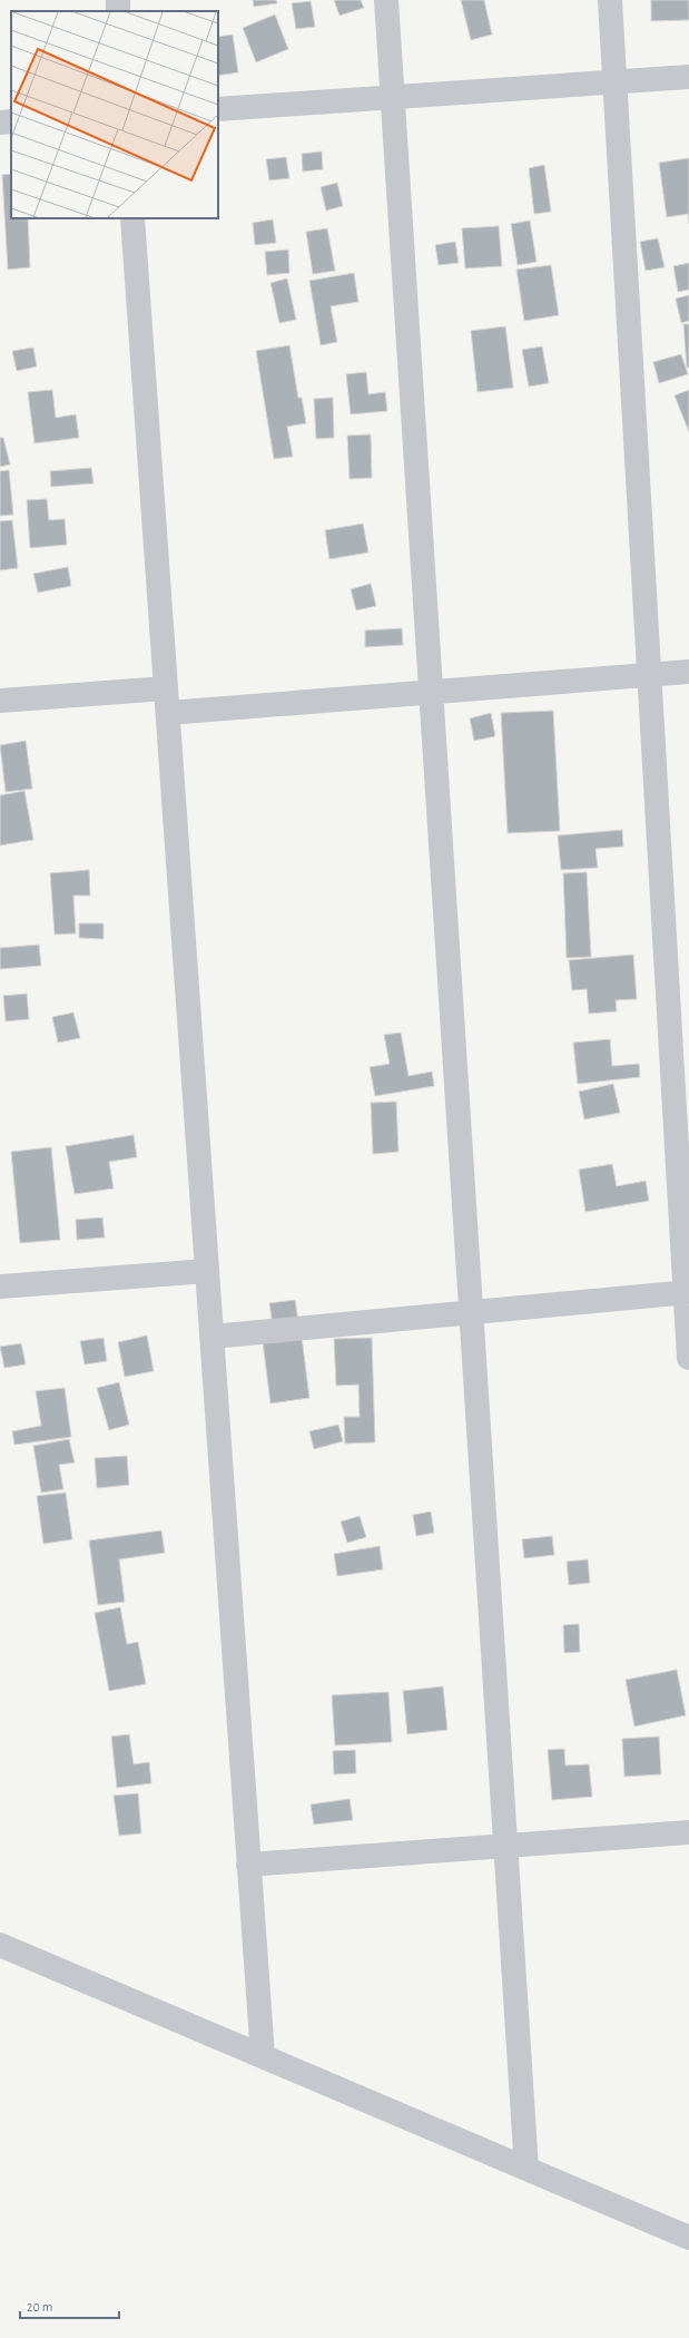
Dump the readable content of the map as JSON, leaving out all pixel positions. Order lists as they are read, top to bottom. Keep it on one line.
{"scale_bar":"20 m"}
